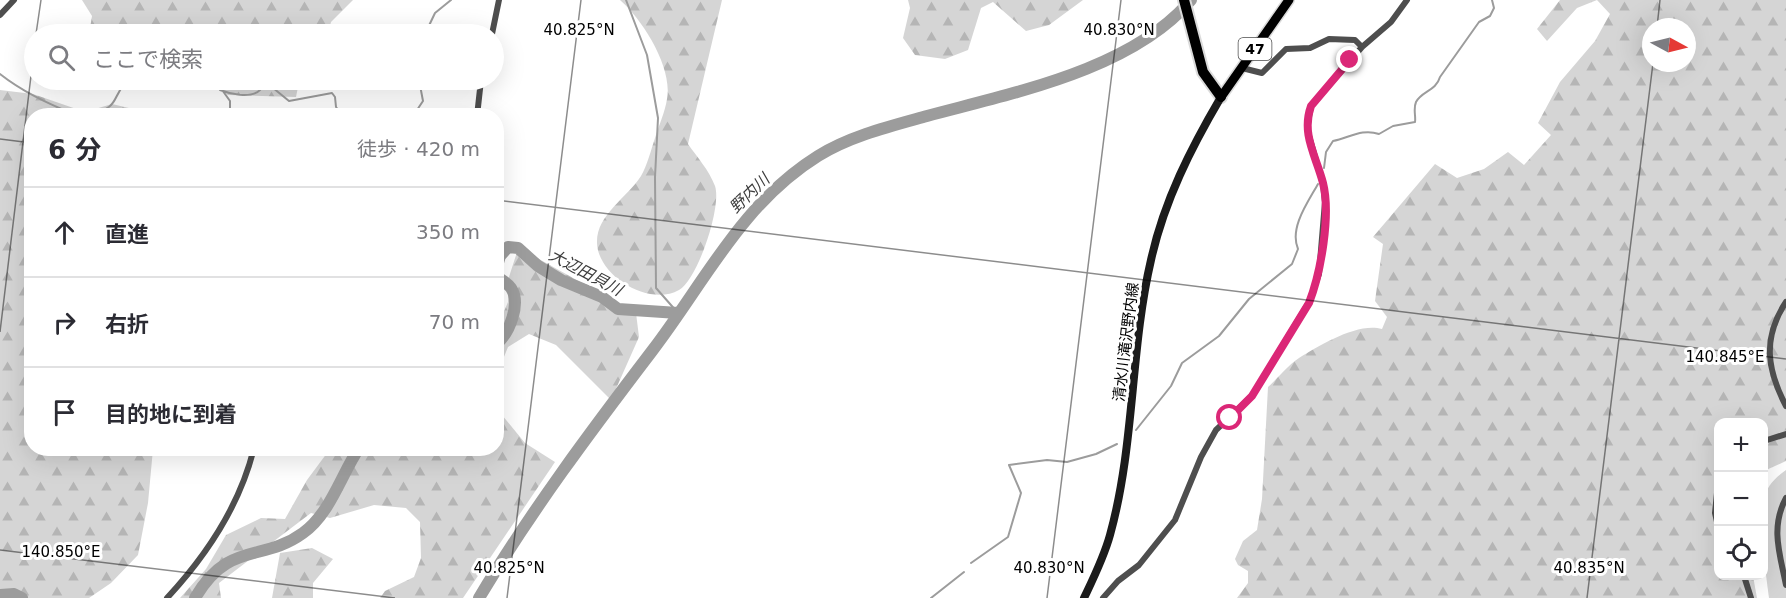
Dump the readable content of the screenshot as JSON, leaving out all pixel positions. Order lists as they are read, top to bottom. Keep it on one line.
{"streets":{"main road":["47","清水川滝沢野内線"]},"crossings":[["47","清水川滝沢野内線"]],"water":["野内川","大辺田貝川"],"north":"right","page":{"search":"ここで検索","heading":["6 分","徒歩 · 420 m"],"list":[["直進","350 m"],["右折","70 m"],"目的地に到着"],"map_buttons":["+","−"]},"coordinates":["40.825°N","40.830°N","140.845°E","140.850°E","40.835°N"]}
